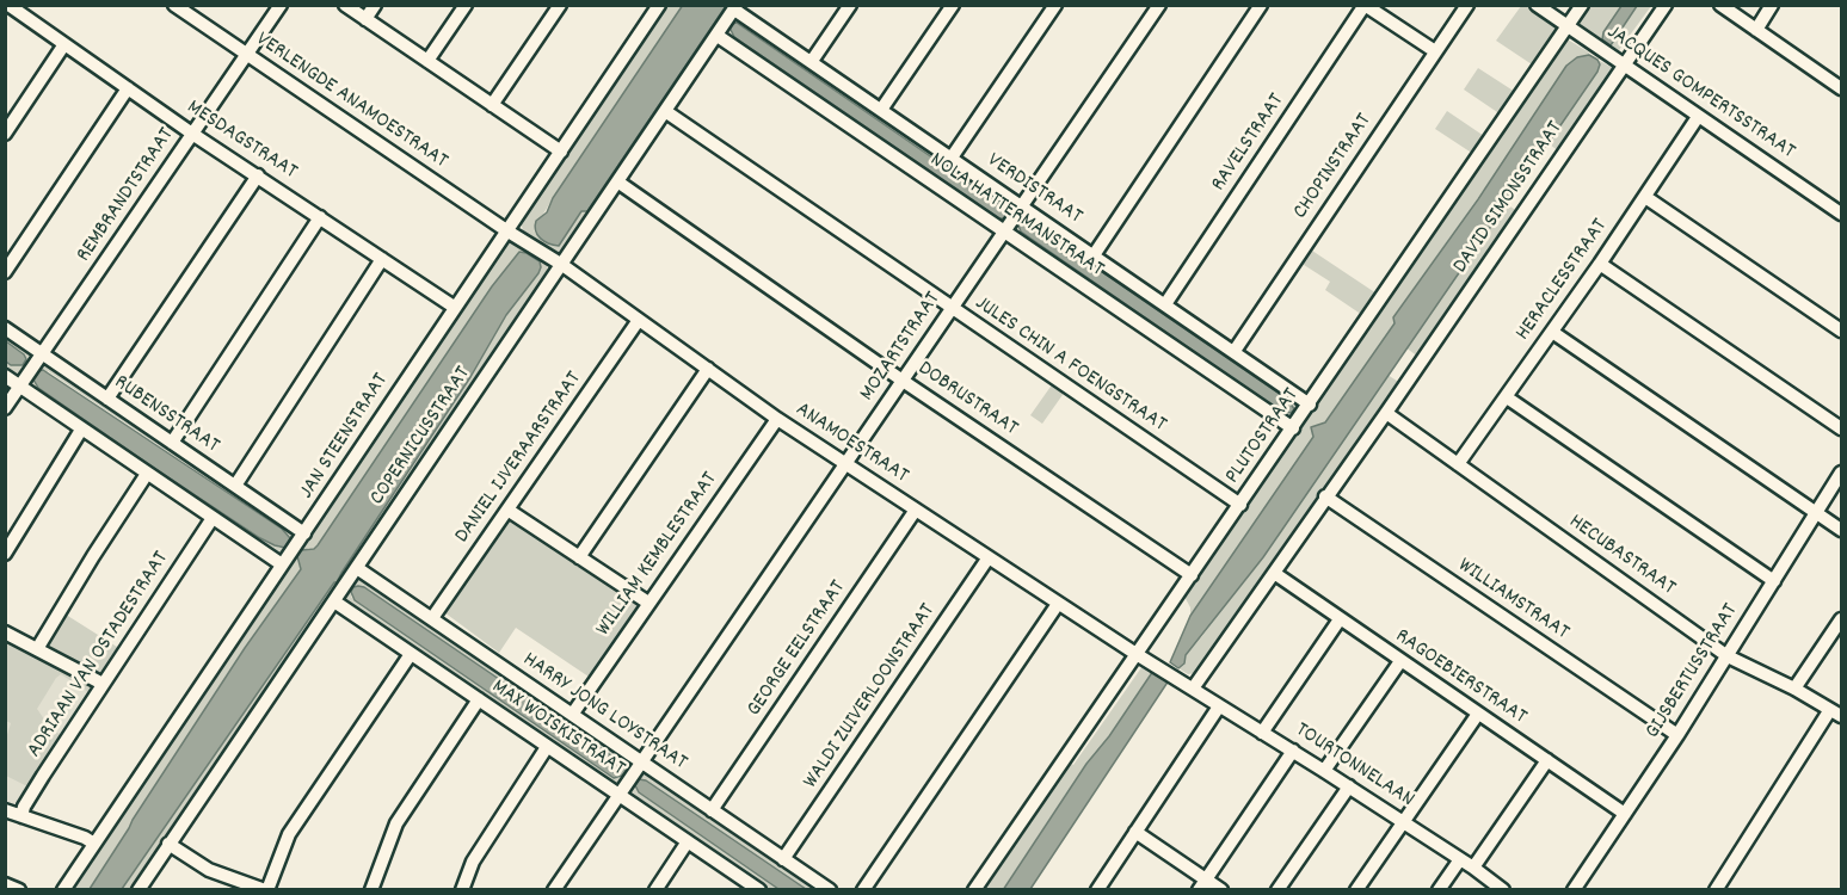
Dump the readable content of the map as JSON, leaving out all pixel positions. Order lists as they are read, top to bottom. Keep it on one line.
{"streets":{"street":["JACQUES GOMPERTSSTRAAT","VERLENGDE ANAMOESTRAAT","MESDAGSTRAAT","RAVELSTRAAT","CHOPINSTRAAT","VERDISTRAAT","REMBRANDTSTRAAT","DAVID SIMONSSTRAAT","NOLA HATTERMANSTRAAT","HERACLESSTRAAT","MOZARTSTRAAT","JULES CHIN A FOENGSTRAAT","DOBRUSTRAAT","RUBENSSTRAAT","JAN STEENSTRAAT","COPERNICUSSTRAAT","PLUTOSTRAAT","ANAMOESTRAAT","DANIEL IJVERAARSTRAAT","WILLIAM KEMBLESTRAAT","HECUBASTRAAT","WILLIAMSTRAAT","GEORGE EELSTRAAT","ADRIAAN VAN OSTADESTRAAT","GIJSBERTUSSTRAAT","RAGOEBIERSTRAAT","WALDI ZUIVERLOONSTRAAT","HARRY JONG LOYSTRAAT","MAX WOISKISTRAAT","TOURTONNELAAN"]},"crossings":[["JACQUES GOMPERTSSTRAAT","DAVID SIMONSSTRAAT"],["JACQUES GOMPERTSSTRAAT","HERACLESSTRAAT"],["JACQUES GOMPERTSSTRAAT","PLUTOSTRAAT"],["VERLENGDE ANAMOESTRAAT","REMBRANDTSTRAAT"],["VERLENGDE ANAMOESTRAAT","JAN STEENSTRAAT"],["VERLENGDE ANAMOESTRAAT","ANAMOESTRAAT"],["MESDAGSTRAAT","REMBRANDTSTRAAT"],["MESDAGSTRAAT","JAN STEENSTRAAT"],["RAVELSTRAAT","VERDISTRAAT"],["CHOPINSTRAAT","VERDISTRAAT"],["VERDISTRAAT","MOZARTSTRAAT"],["VERDISTRAAT","COPERNICUSSTRAAT"],["VERDISTRAAT","PLUTOSTRAAT"],["REMBRANDTSTRAAT","RUBENSSTRAAT"],["DAVID SIMONSSTRAAT","HECUBASTRAAT"],["DAVID SIMONSSTRAAT","WILLIAMSTRAAT"],["DAVID SIMONSSTRAAT","RAGOEBIERSTRAAT"],["DAVID SIMONSSTRAAT","TOURTONNELAAN"],["NOLA HATTERMANSTRAAT","MOZARTSTRAAT"],["NOLA HATTERMANSTRAAT","COPERNICUSSTRAAT"],["NOLA HATTERMANSTRAAT","PLUTOSTRAAT"],["HERACLESSTRAAT","HECUBASTRAAT"],["MOZARTSTRAAT","JULES CHIN A FOENGSTRAAT"],["MOZARTSTRAAT","DOBRUSTRAAT"],["MOZARTSTRAAT","ANAMOESTRAAT"],["MOZARTSTRAAT","HARRY JONG LOYSTRAAT"],["MOZARTSTRAAT","MAX WOISKISTRAAT"],["JULES CHIN A FOENGSTRAAT","COPERNICUSSTRAAT"],["JULES CHIN A FOENGSTRAAT","PLUTOSTRAAT"],["DOBRUSTRAAT","COPERNICUSSTRAAT"],["DOBRUSTRAAT","PLUTOSTRAAT"],["RUBENSSTRAAT","JAN STEENSTRAAT"],["JAN STEENSTRAAT","ANAMOESTRAAT"],["COPERNICUSSTRAAT","ANAMOESTRAAT"],["COPERNICUSSTRAAT","HARRY JONG LOYSTRAAT"],["COPERNICUSSTRAAT","MAX WOISKISTRAAT"],["PLUTOSTRAAT","ANAMOESTRAAT"],["ANAMOESTRAAT","DANIEL IJVERAARSTRAAT"],["ANAMOESTRAAT","WILLIAM KEMBLESTRAAT"],["ANAMOESTRAAT","GEORGE EELSTRAAT"],["ANAMOESTRAAT","WALDI ZUIVERLOONSTRAAT"],["ANAMOESTRAAT","TOURTONNELAAN"],["DANIEL IJVERAARSTRAAT","HARRY JONG LOYSTRAAT"],["WILLIAM KEMBLESTRAAT","HARRY JONG LOYSTRAAT"],["HECUBASTRAAT","GIJSBERTUSSTRAAT"],["WILLIAMSTRAAT","GIJSBERTUSSTRAAT"],["GEORGE EELSTRAAT","HARRY JONG LOYSTRAAT"],["GIJSBERTUSSTRAAT","RAGOEBIERSTRAAT"],["WALDI ZUIVERLOONSTRAAT","HARRY JONG LOYSTRAAT"]]}
